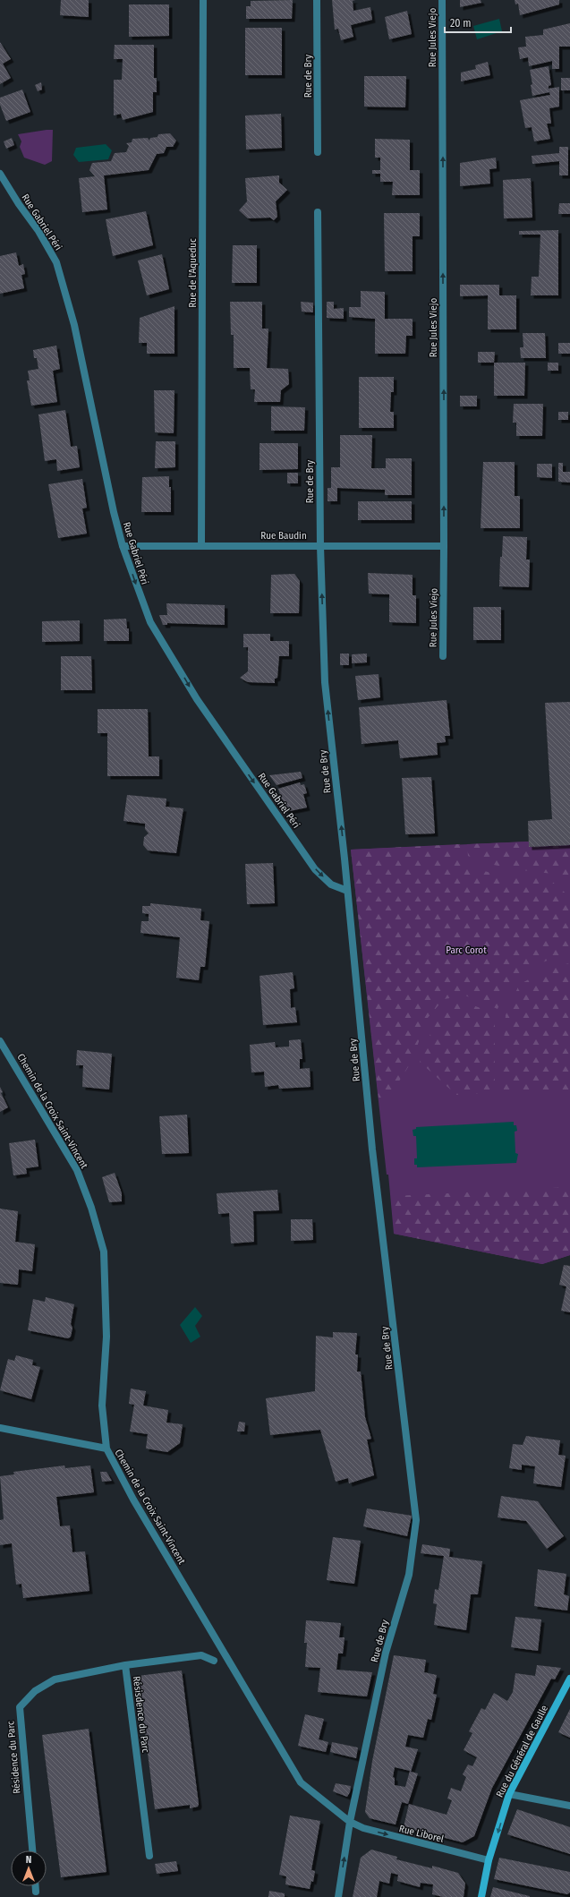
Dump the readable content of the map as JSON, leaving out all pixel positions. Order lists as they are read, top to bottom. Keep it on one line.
{"streets":{"street":["Rue Jules Viejo","Rue de Bry","Rue Gabriel Péri","Rue de l'Aqueduc","Rue Baudin","Chemin de la Croix Saint-Vincent","Résisdence du Parc","Rue du Général de Gaulle","Résidence du Parc","Rue Liborel"]},"crossings":[["Rue Jules Viejo","Rue Baudin"],["Rue de Bry","Rue Gabriel Péri"],["Rue de Bry","Rue Baudin"],["Rue de Bry","Chemin de la Croix Saint-Vincent"],["Rue de Bry","Rue Liborel"],["Rue Gabriel Péri","Rue Baudin"],["Rue de l'Aqueduc","Rue Baudin"],["Chemin de la Croix Saint-Vincent","Rue Liborel"],["Résisdence du Parc","Résidence du Parc"],["Rue du Général de Gaulle","Rue Liborel"]],"one_way":["Rue Jules Viejo","Rue Gabriel Péri","Rue Liborel"],"parks":["Parc Corot"],"scale_bar":"20 m","north":"top"}
